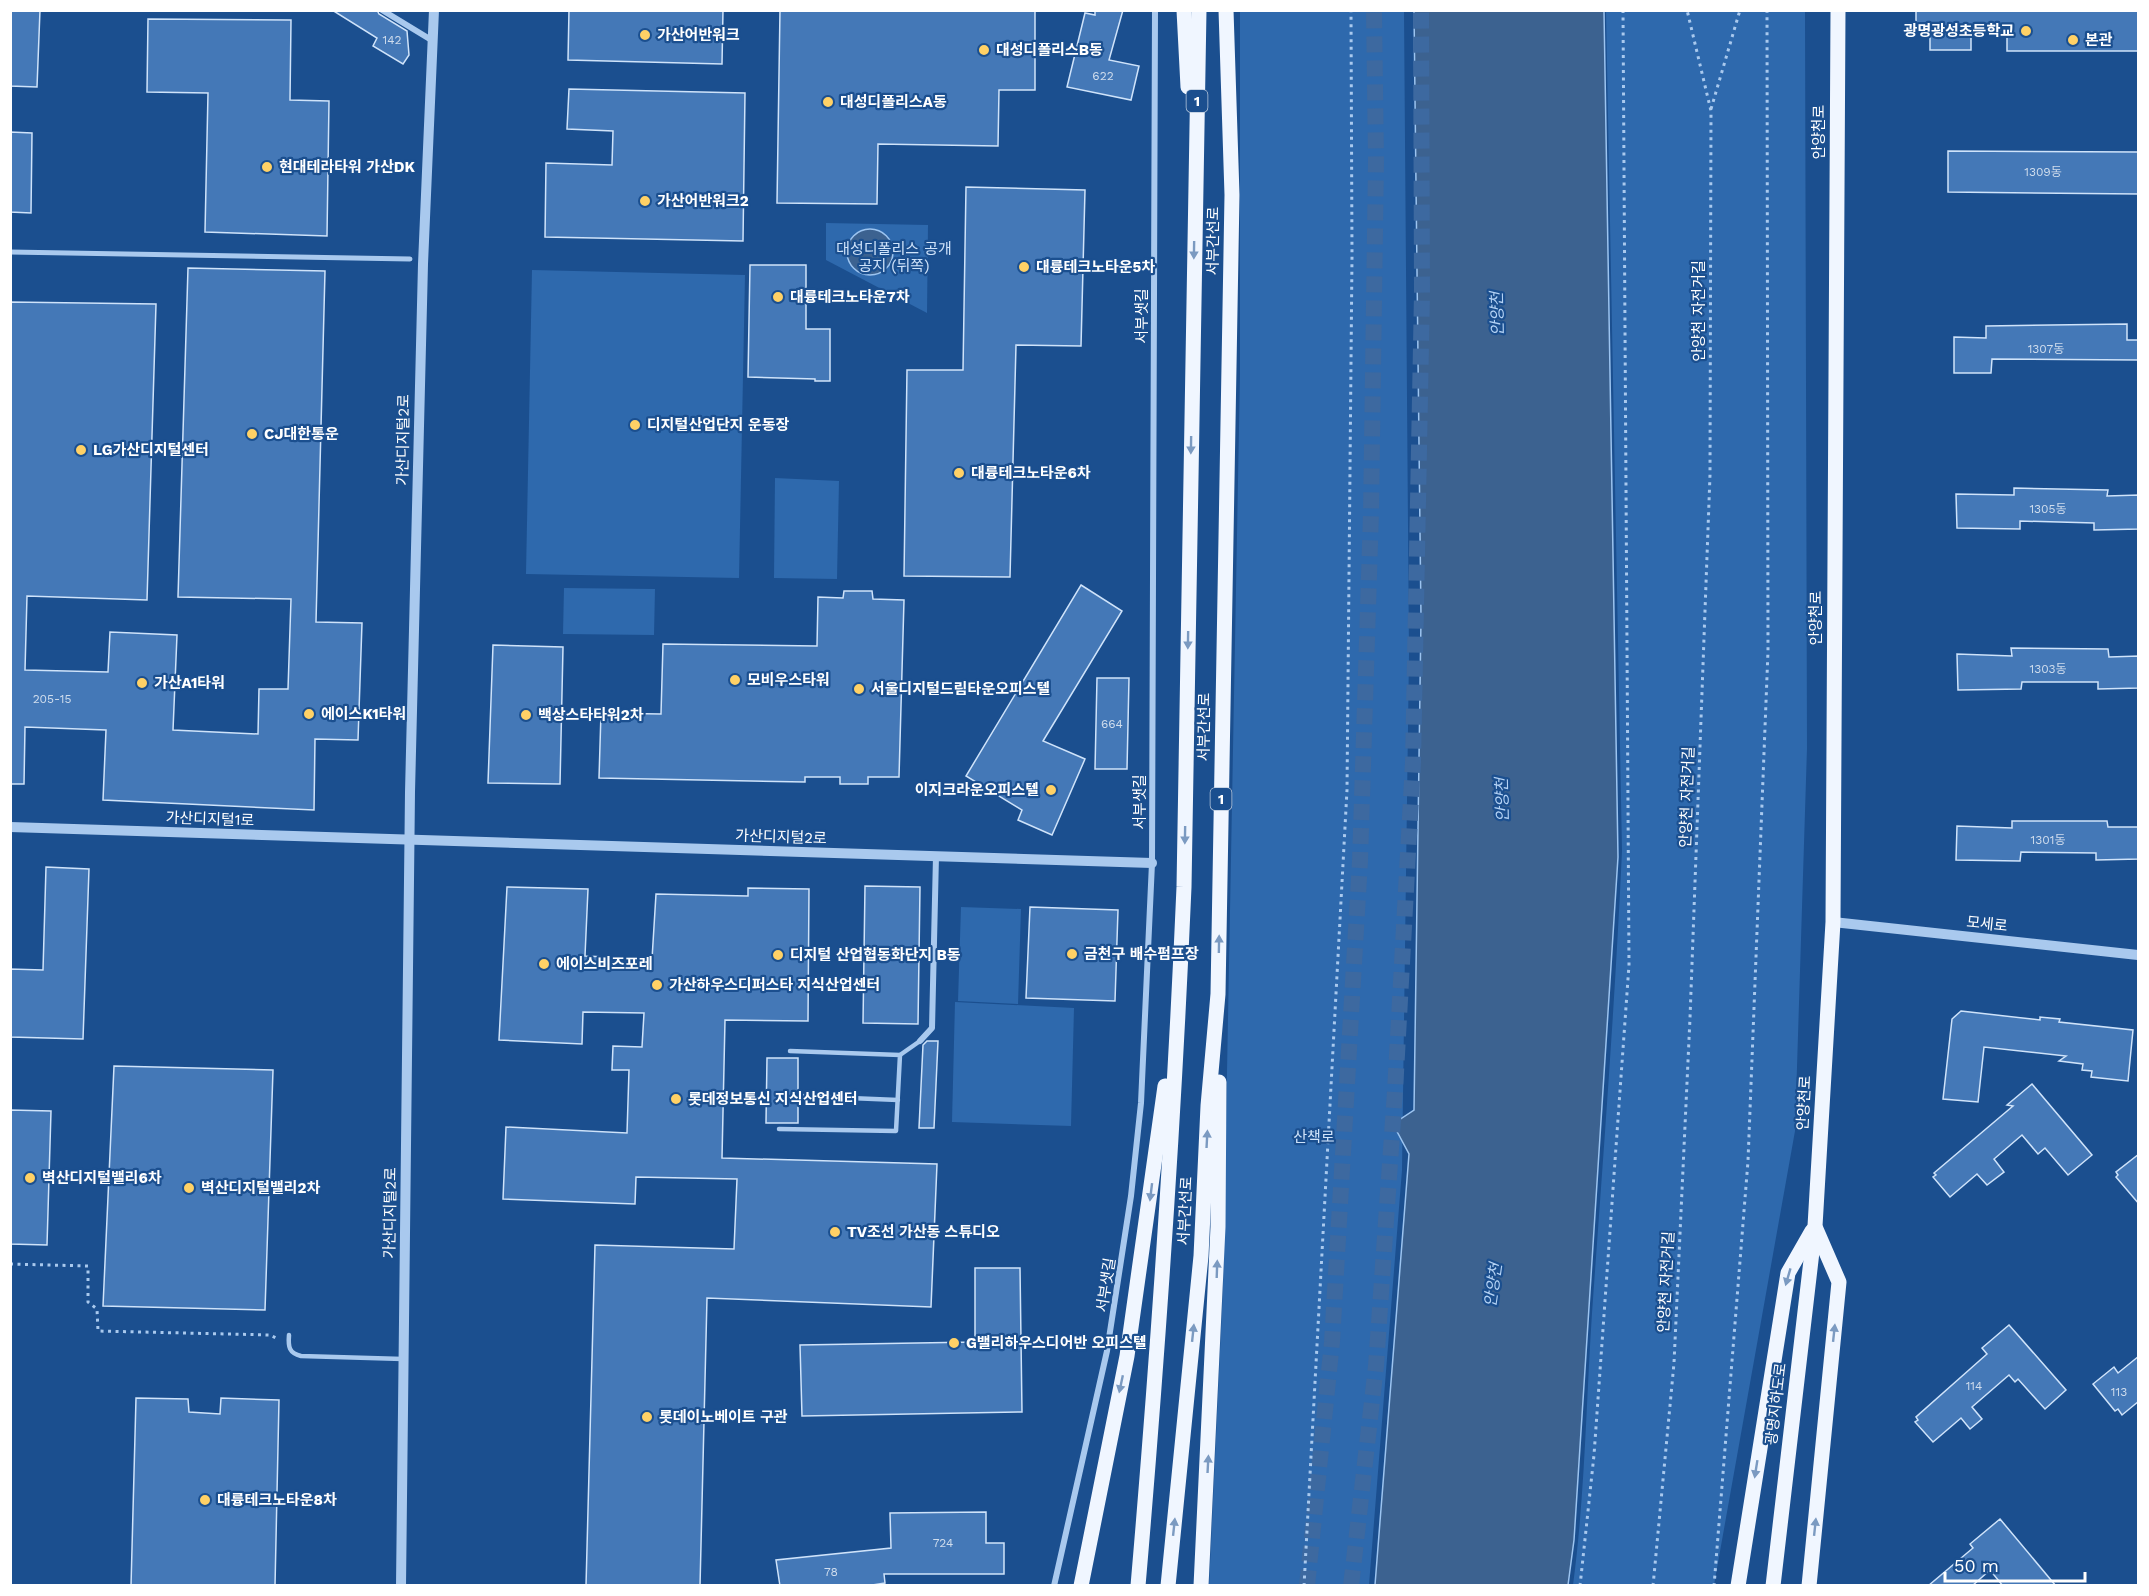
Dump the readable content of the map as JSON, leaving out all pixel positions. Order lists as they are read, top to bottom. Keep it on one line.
{"streets":{"main road":["1","안양천로","서부간선로","광명지하도로"],"street":["서부샛길","가산디지털2로","가산디지털1로","모세로"],"path":["안양천 자전거길"]},"crossings":[["안양천로","모세로"],["안양천로","광명지하도로"],["서부샛길","가산디지털2로"],["가산디지털2로","가산디지털1로"]],"water":["안양천"],"parks":["대성디폴리스 공개 공지 (뒤쪽)","산책로"],"places":["광명광성초등학교","가산어반워크","본관","대성디폴리스B동","대성디폴리스A동","현대테라타워 가산DK","가산어반워크2","대륭테크노타운5차","대륭테크노타운7차","디지털산업단지 운동장","CJ대한통운","LG가산디지털센터","대륭테크노타운6차","모비우스타워","가산A1타워","서울디지털드림타운오피스텔","에이스K1타워","백상스타타워2차","이지크라운오피스텔","금천구 배수펌프장","디지털 산업협동화단지 B동","에이스비즈포레","가산하우스디퍼스타 지식산업센터","롯데정보통신 지식산업센터","벽산디지털밸리6차","벽산디지털밸리2차","TV조선 가산동 스튜디오","G밸리하우스디어반 오피스텔","롯데이노베이트 구관","대륭테크노타운8차"],"house_numbers":["142","622","1309동","1307동","1305동","1303동","205-15","664","1301동","114","113","724","78"],"scale_bar":"50 m"}
